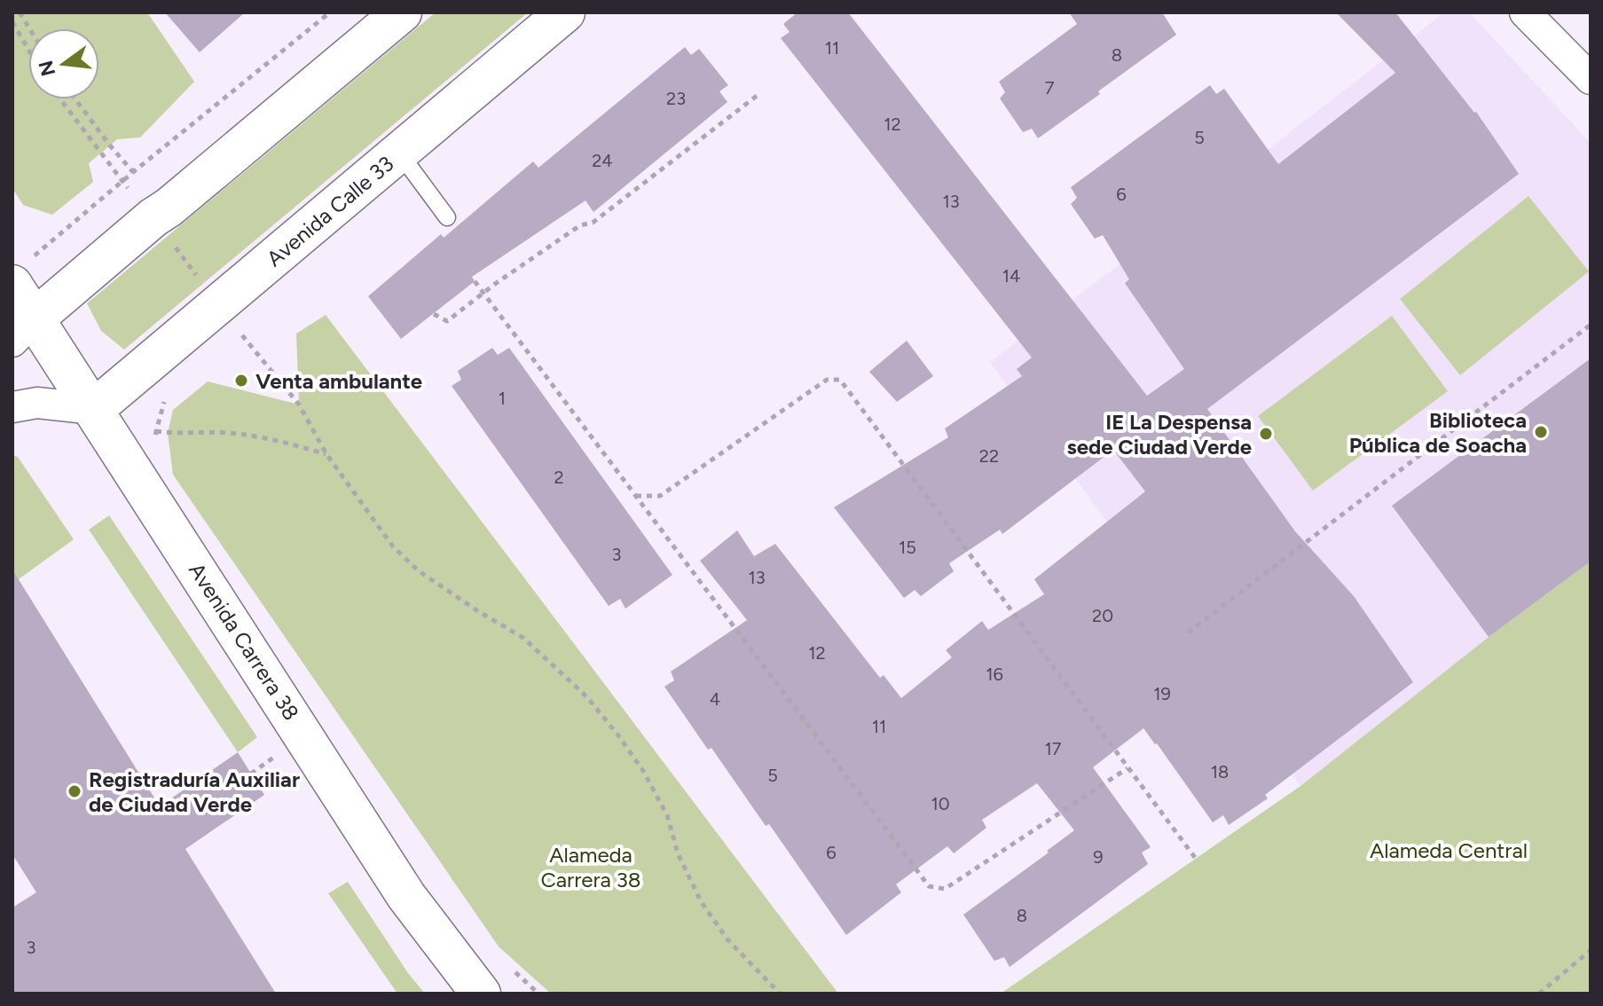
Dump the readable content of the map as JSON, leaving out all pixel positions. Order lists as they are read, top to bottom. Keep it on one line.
{"streets":{"main road":["Avenida Calle 33","Avenida Carrera 38"]},"crossings":[["Avenida Calle 33","Avenida Carrera 38"]],"parks":["Alameda Central","Alameda Carrera 38"],"places":["Venta ambulante","Biblioteca Pública de Soacha","IE La Despensa sede Ciudad Verde","Registraduría Auxiliar de Ciudad Verde"],"house_numbers":["11","8","7","23","12","5","24","6","13","14","1","22","2","15","3","13","20","12","16","19","4","11","17","18","5","10","6","9","8","3"],"north":"left"}
